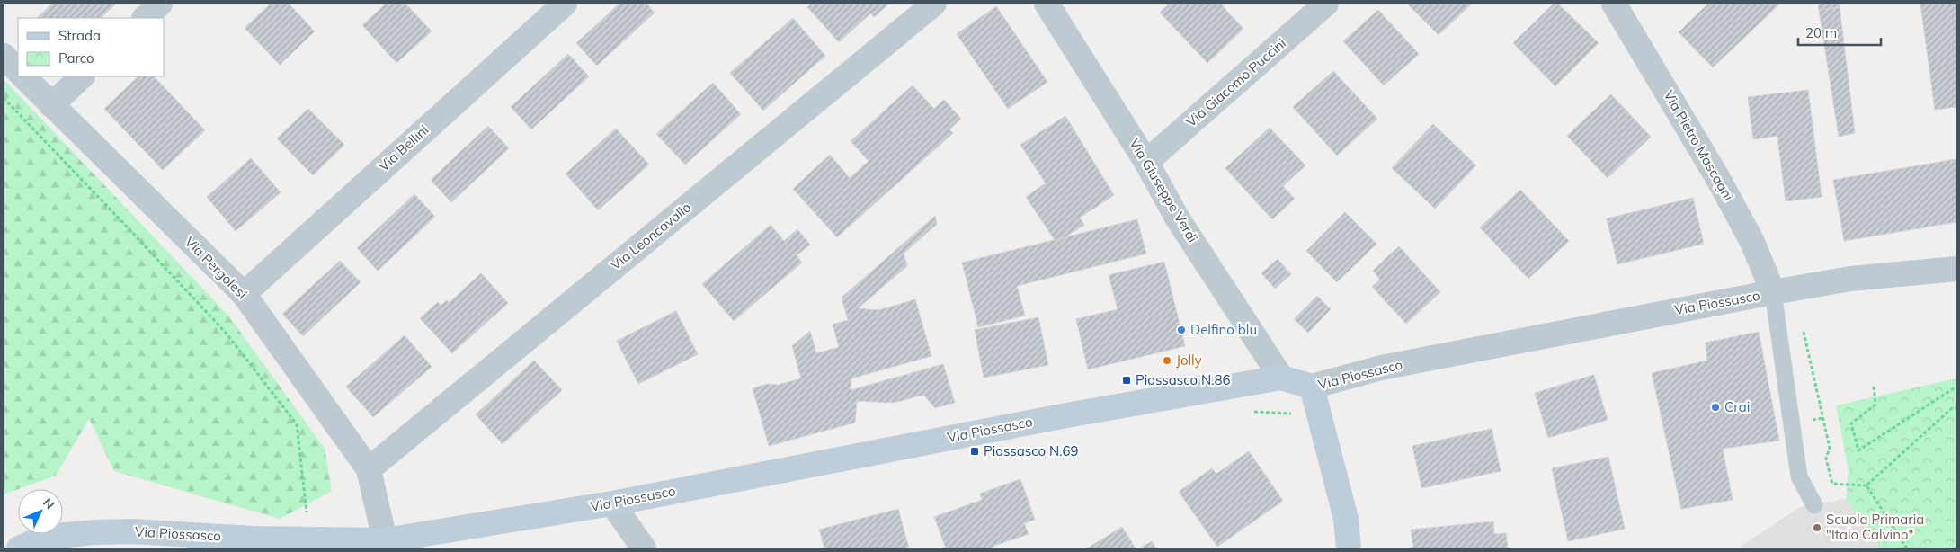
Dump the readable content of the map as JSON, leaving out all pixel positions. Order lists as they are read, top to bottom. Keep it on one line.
{"streets":{"street":["Via Giacomo Puccini","Via Pietro Mascagni","Via Bellini","Via Giuseppe Verdi","Via Leoncavallo","Via Pergolesi","Via Piossasco"]},"crossings":[["Via Giacomo Puccini","Via Giuseppe Verdi"],["Via Pietro Mascagni","Via Piossasco"],["Via Bellini","Via Pergolesi"],["Via Giuseppe Verdi","Via Piossasco"],["Via Leoncavallo","Via Pergolesi"],["Via Pergolesi","Via Piossasco"]],"places":{"other":["Delfino blu","Jolly","Crai","Scuola Primaria \"Italo Calvino\""],"transit":["Piossasco N.86","Piossasco N.69"]},"legend":["Strada","Parco"],"scale_bar":"20 m","north":"top right"}
